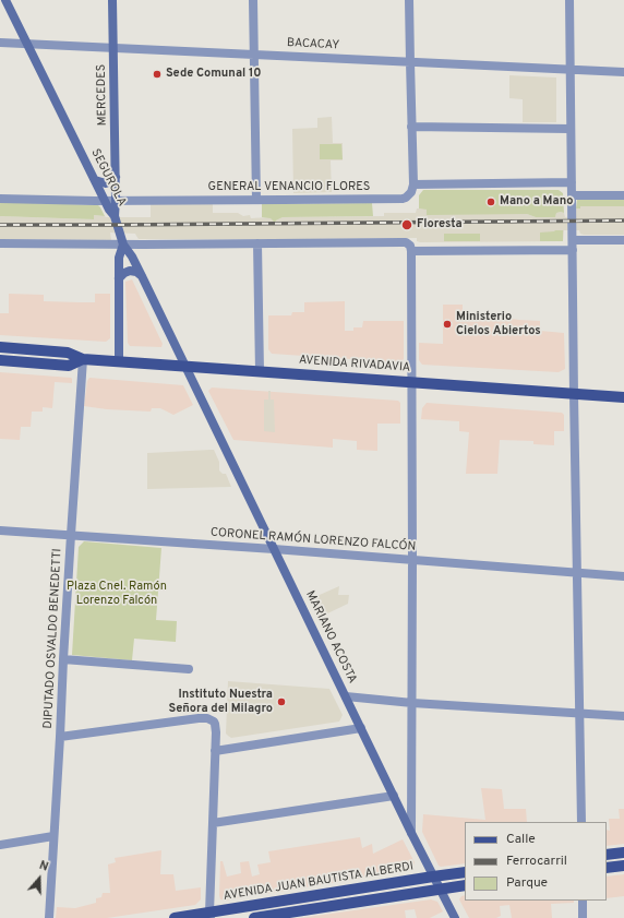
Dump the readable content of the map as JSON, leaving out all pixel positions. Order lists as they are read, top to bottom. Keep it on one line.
{"streets":{"main road":["AVENIDA RIVADAVIA","AVENIDA JUAN BAUTISTA ALBERDI"],"street":["BACACAY","MERCEDES","SEGUROLA","GENERAL VENANCIO FLORES","CORONEL RAMÓN LORENZO FALCÓN","MARIANO ACOSTA","DIPUTADO OSVALDO BENEDETTI"]},"crossings":[["BACACAY","MERCEDES"],["BACACAY","SEGUROLA"],["MERCEDES","SEGUROLA"],["MERCEDES","GENERAL VENANCIO FLORES"],["SEGUROLA","GENERAL VENANCIO FLORES"],["SEGUROLA","AVENIDA RIVADAVIA"],["SEGUROLA","MARIANO ACOSTA"],["AVENIDA RIVADAVIA","MARIANO ACOSTA"],["AVENIDA RIVADAVIA","DIPUTADO OSVALDO BENEDETTI"],["CORONEL RAMÓN LORENZO FALCÓN","MARIANO ACOSTA"],["CORONEL RAMÓN LORENZO FALCÓN","DIPUTADO OSVALDO BENEDETTI"],["MARIANO ACOSTA","AVENIDA JUAN BAUTISTA ALBERDI"]],"parks":["Plaza Cnel. Ramón Lorenzo Falcón"],"places":["Sede Comunal 10","Mano a Mano","Floresta","Ministerio Cielos Abiertos","Instituto Nuestra Señora del Milagro"],"legend":["Calle","Ferrocarril","Parque"],"north":"top"}
